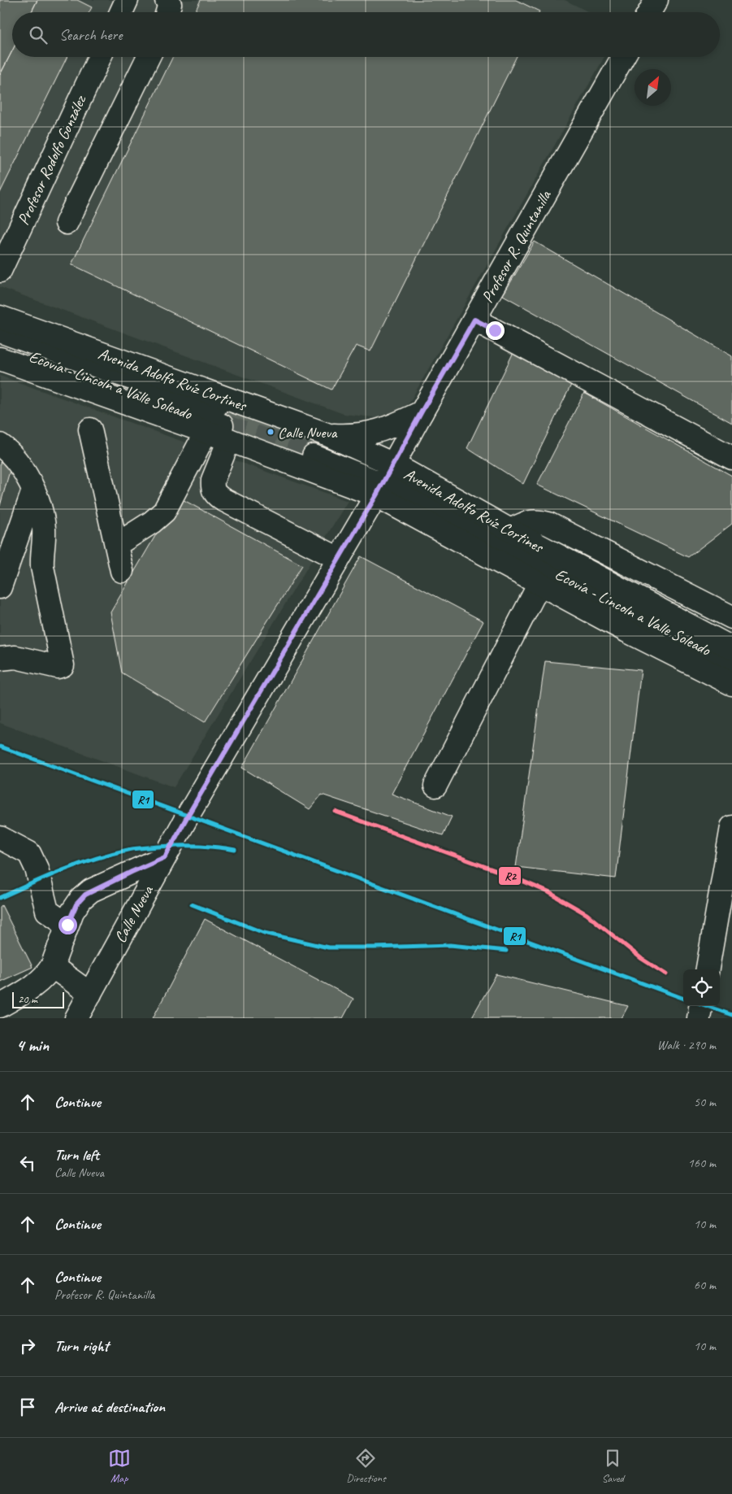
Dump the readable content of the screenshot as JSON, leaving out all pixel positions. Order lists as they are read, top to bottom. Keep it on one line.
{"streets":{"main road":["Profesor Rodolfo González","Profesor R. Quintanilla","Avenida Adolfo Ruíz Cortines","Ecovía - Lincoln a Valle Soleado","Calle Nueva"]},"crossings":[["Profesor R. Quintanilla","Avenida Adolfo Ruíz Cortines"],["Profesor R. Quintanilla","Ecovía - Lincoln a Valle Soleado"],["Profesor R. Quintanilla","Calle Nueva"],["Avenida Adolfo Ruíz Cortines","Ecovía - Lincoln a Valle Soleado"],["Avenida Adolfo Ruíz Cortines","Calle Nueva"],["Ecovía - Lincoln a Valle Soleado","Calle Nueva"]],"places":["Calle Nueva"],"lines":["transit line R1","transit line R2"],"scale_bar":"20 m","north":"top right","page":{"search":"Search here","scale":"20 m","heading":["4 min","Walk · 290 m"],"list":[["Continue","50 m"],["Turn left","Calle Nueva","160 m"],["Continue","10 m"],["Continue","Profesor R. Quintanilla","60 m"],["Turn right","10 m"],"Arrive at destination"],"nav":["Map","Directions","Saved"]}}
